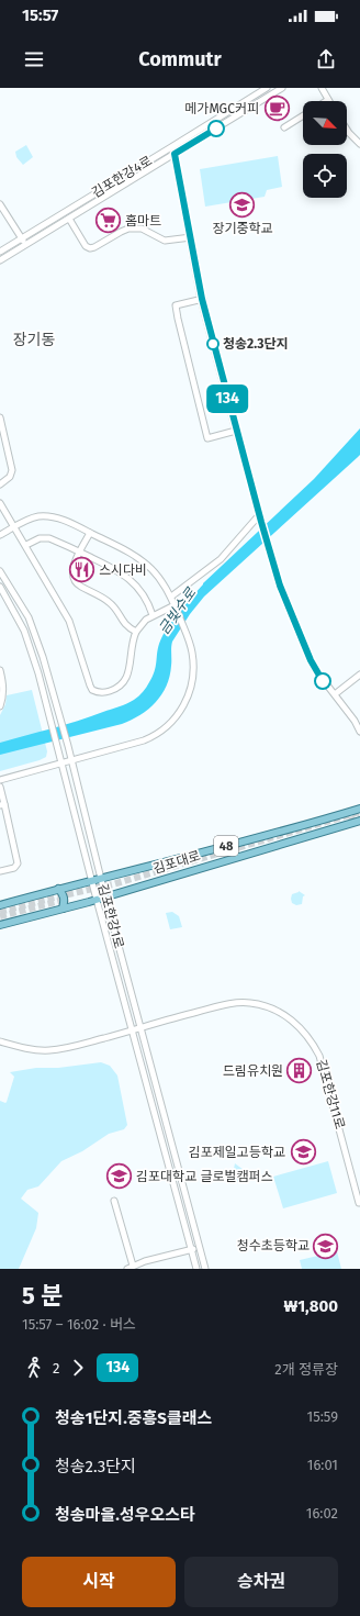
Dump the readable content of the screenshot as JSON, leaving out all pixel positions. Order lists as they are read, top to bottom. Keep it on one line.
{"streets":{"main road":["48","김포대로"],"street":["김포한강4로","김포한강1로","김포한강11로"]},"crossings":[["김포대로","김포한강1로"],["김포한강1로","김포한강11로"]],"districts":["장기동"],"water":["금빛수로"],"places":{"cafe":["메가MGC커피"],"school or university":["장기중학교","김포제일고등학교","김포대학교 글로벌캠퍼스","청수초등학교"],"supermarket":["홈마트"],"other":["청송2.3단지"],"restaurant":["스시다비"],"building":["드림유치원"]},"lines":["bus line 134"],"north":"bottom right","page":{"status":"15:57","header":"Commutr","on_map":"134","heading":["5 분","15:57 – 16:02 · 버스","₩1,800"],"legs":["2","134","2개 정류장"],"list":[{"name":"청송1단지.중흥S클래스","value":"15:59"},{"name":"청송2.3단지","value":"16:01"},{"name":"청송마을.성우오스타","value":"16:02"}],"buttons":["시작","승차권"]}}
